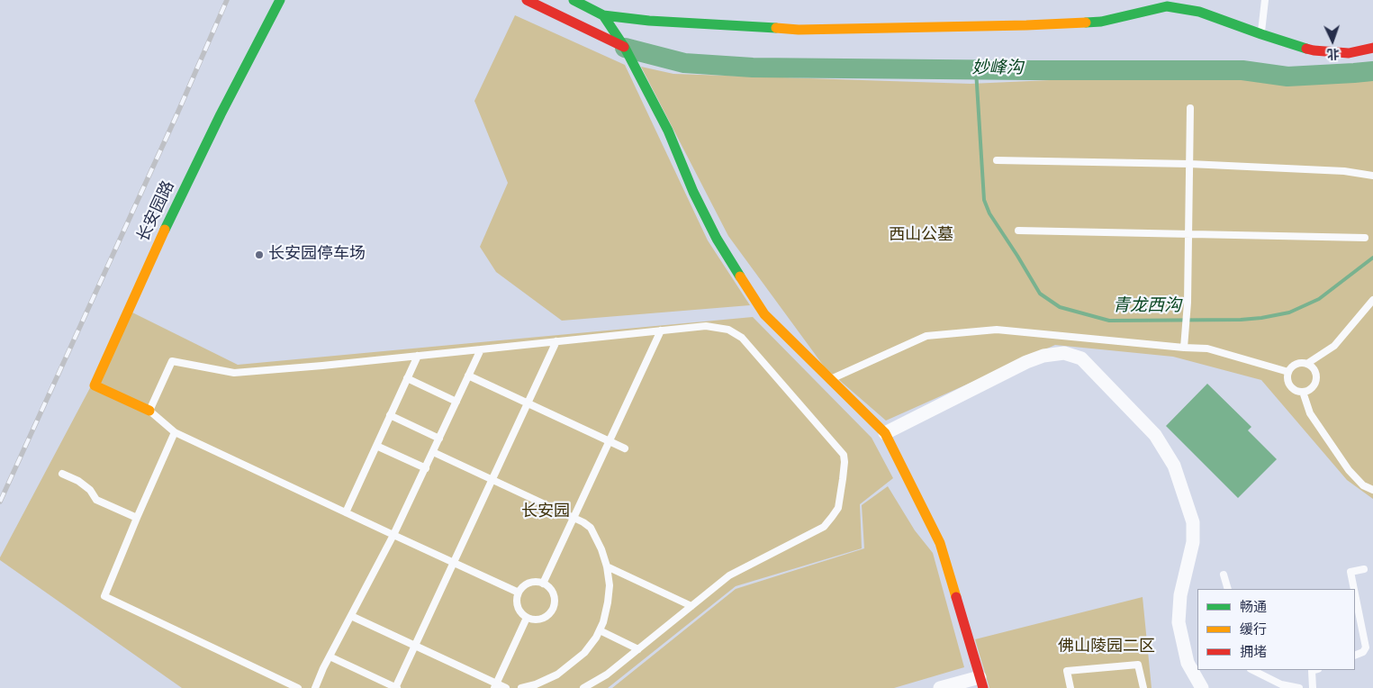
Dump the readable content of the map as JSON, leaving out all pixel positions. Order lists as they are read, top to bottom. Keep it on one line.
{"streets":{"street":["长安园路"]},"water":["妙峰沟","青龙西沟"],"parks":["西山公墓","长安园","佛山陵园二区"],"places":["长安园停车场"],"legend":["畅通","缓行","拥堵"],"north":"bottom"}
